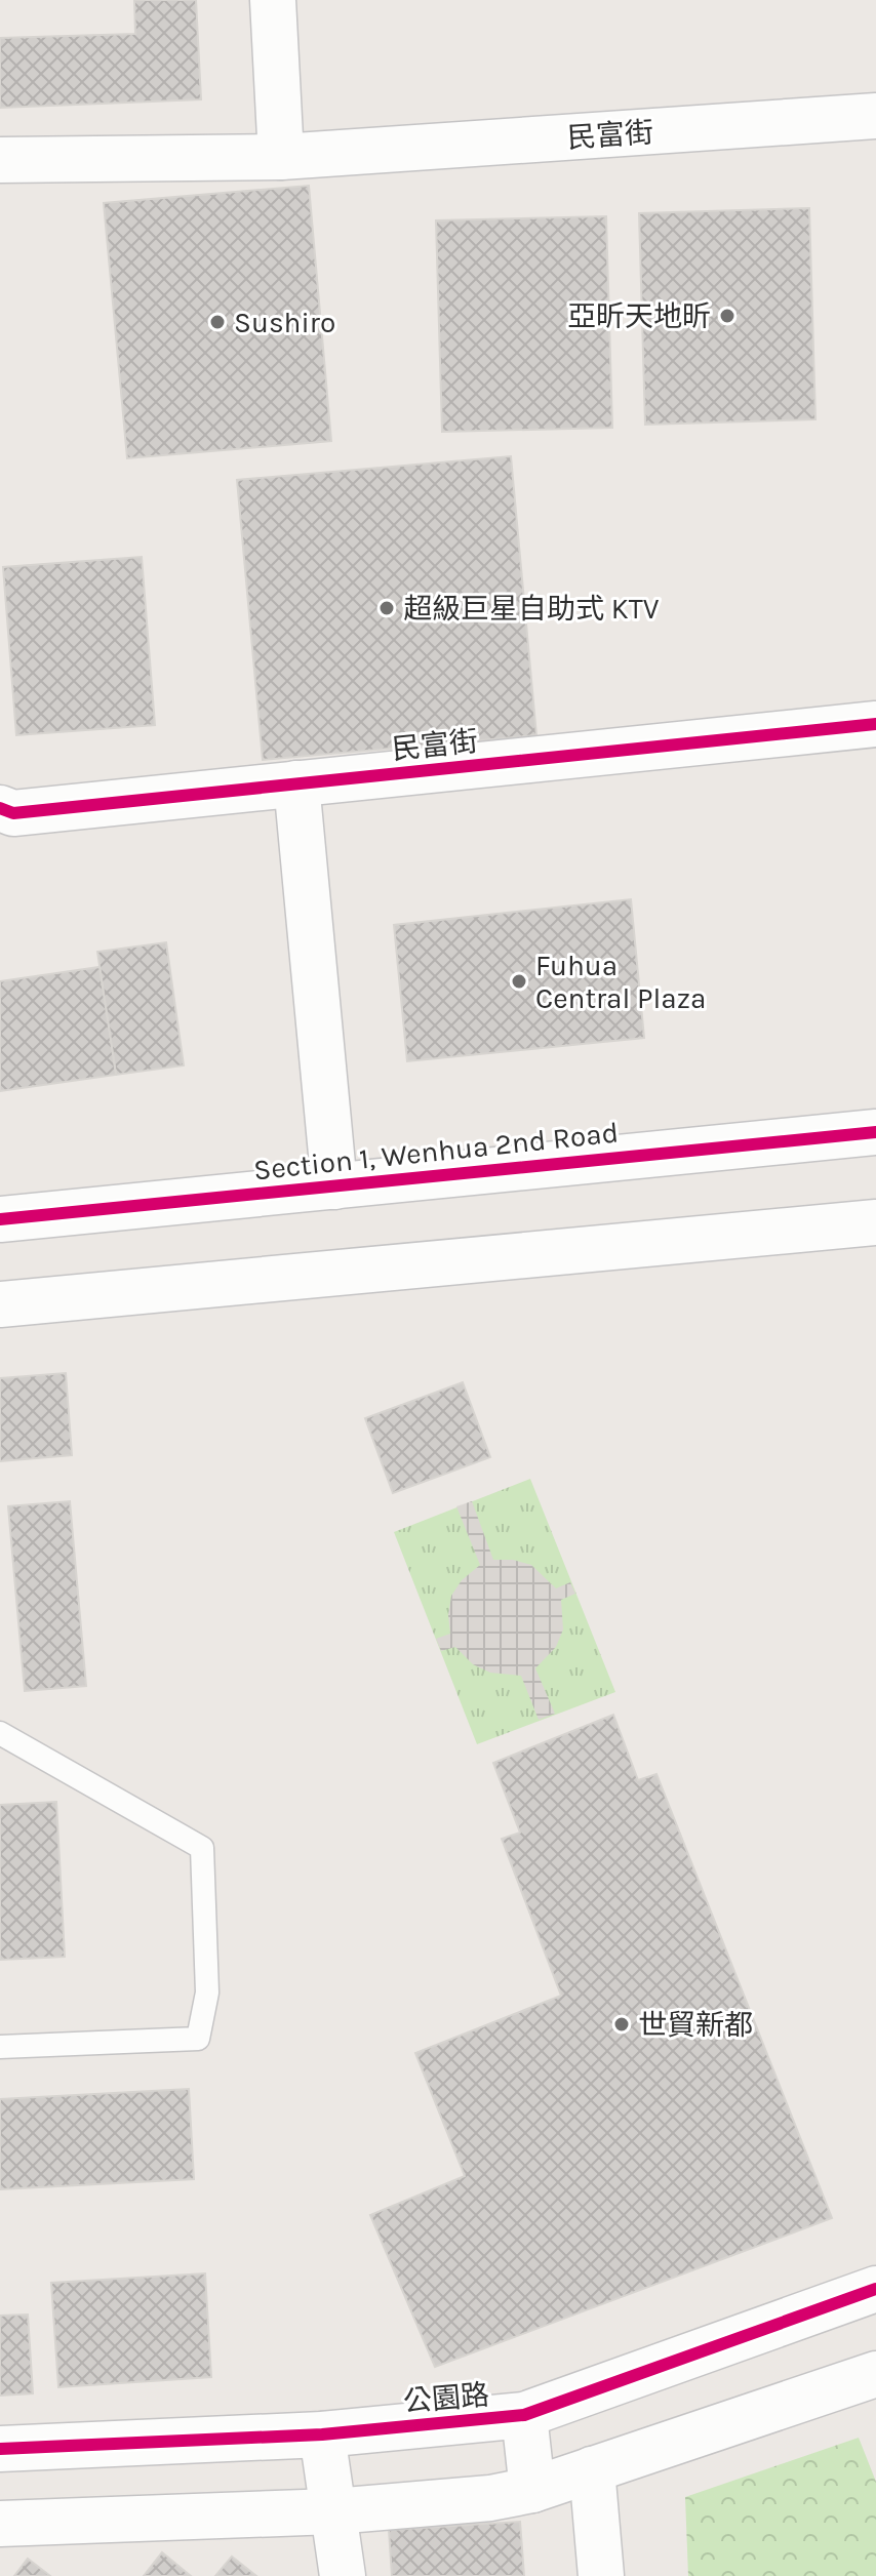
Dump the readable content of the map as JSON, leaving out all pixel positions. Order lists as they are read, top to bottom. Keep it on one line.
{"streets":{"street":["民富街","Section 1, Wenhua 2nd Road","公園路"]},"places":["亞昕天地昕","Sushiro","超級巨星自助式 KTV","Fuhua Central Plaza","世貿新都"]}
